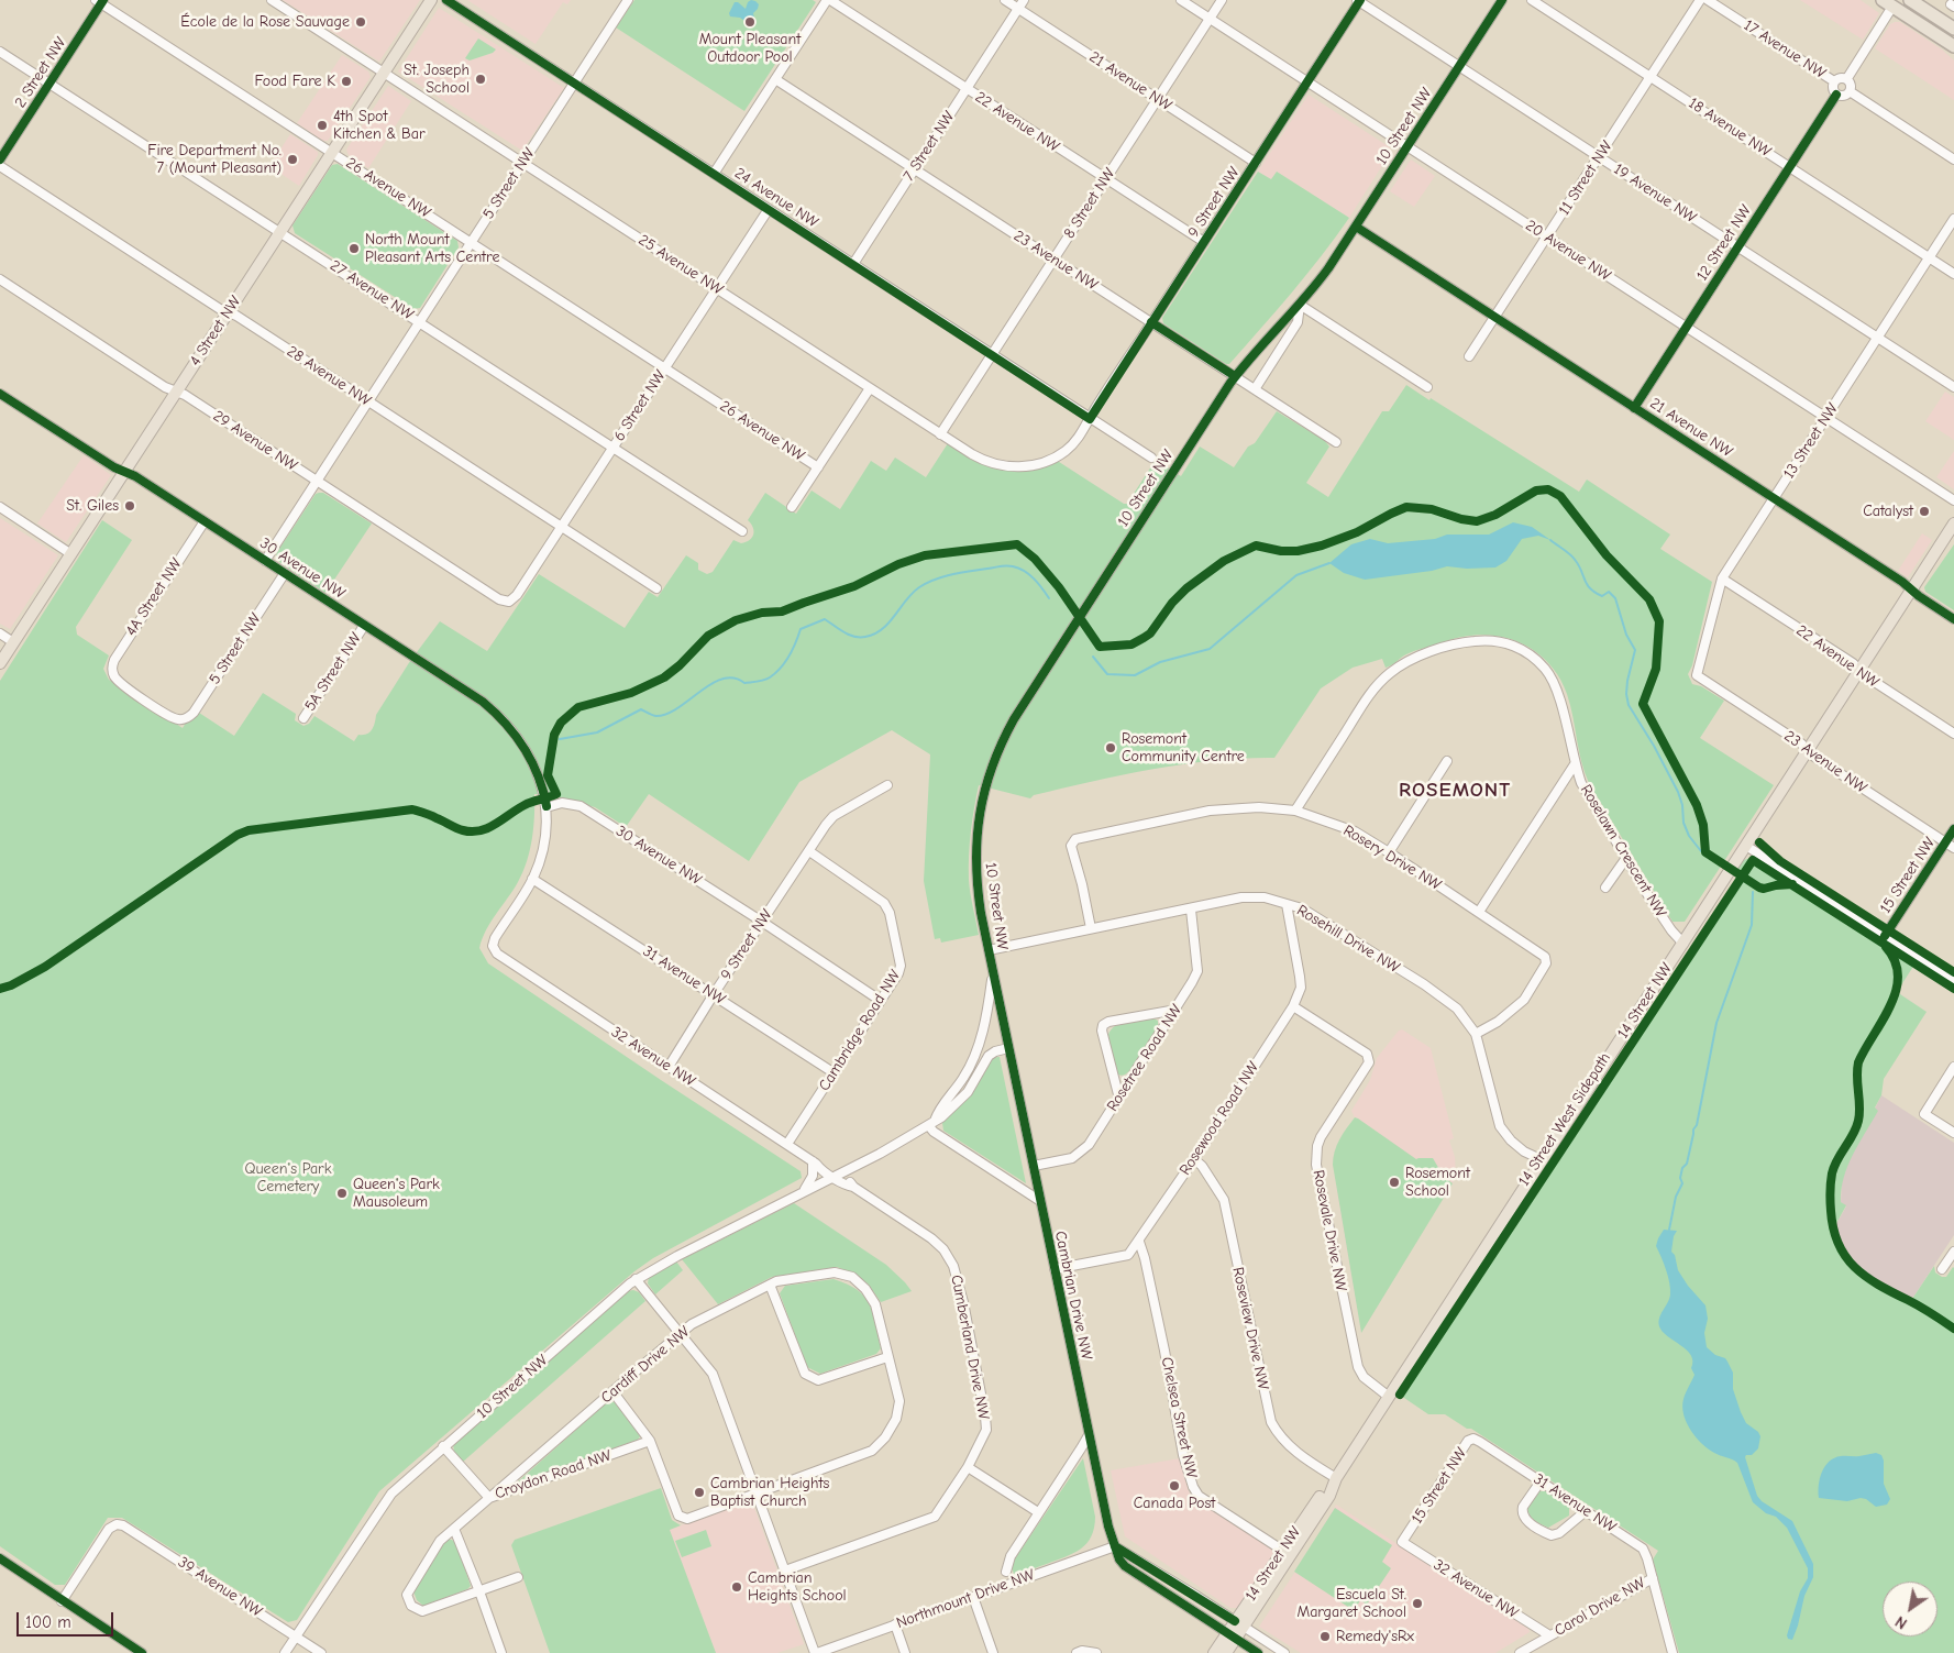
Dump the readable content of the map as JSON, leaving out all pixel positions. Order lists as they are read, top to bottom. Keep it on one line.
{"streets":{"main road":["4 Street NW","14 Street NW"],"street":["17 Avenue NW","2 Street NW","21 Avenue NW","22 Avenue NW","10 Street NW","18 Avenue NW","7 Street NW","11 Street NW","5 Street NW","26 Avenue NW","19 Avenue NW","24 Avenue NW","9 Street NW","8 Street NW","12 Street NW","20 Avenue NW","23 Avenue NW","25 Avenue NW","27 Avenue NW","28 Avenue NW","6 Street NW","29 Avenue NW","13 Street NW","30 Avenue NW","4A Street NW","5A Street NW","Roselawn Crescent NW","Rosery Drive NW","15 Street NW","Rosehill Drive NW","31 Avenue NW","Cambridge Road NW","32 Avenue NW","Rosetree Road NW","Rosewood Road NW","Rosevale Drive NW","Cambrian Drive NW","Roseview Drive NW","Cumberland Drive NW","Cardiff Drive NW","Chelsea Street NW","Croydon Road NW","39 Avenue NW","Northmount Drive NW","Carol Drive NW"],"cycle path":["14 Street West Sidepath"]},"crossings":[["17 Avenue NW","12 Street NW"],["2 Street NW","26 Avenue NW"],["2 Street NW","27 Avenue NW"],["21 Avenue NW","10 Street NW"],["21 Avenue NW","7 Street NW"],["21 Avenue NW","11 Street NW"],["21 Avenue NW","9 Street NW"],["21 Avenue NW","8 Street NW"],["21 Avenue NW","12 Street NW"],["21 Avenue NW","13 Street NW"],["21 Avenue NW","14 Street NW"],["22 Avenue NW","7 Street NW"],["22 Avenue NW","9 Street NW"],["22 Avenue NW","8 Street NW"],["22 Avenue NW","13 Street NW"],["22 Avenue NW","14 Street NW"],["10 Street NW","19 Avenue NW"],["10 Street NW","20 Avenue NW"],["10 Street NW","23 Avenue NW"],["10 Street NW","Rosehill Drive NW"],["10 Street NW","32 Avenue NW"],["10 Street NW","Cambrian Drive NW"],["10 Street NW","Cumberland Drive NW"],["10 Street NW","Croydon Road NW"],["10 Street NW","39 Avenue NW"],["18 Avenue NW","11 Street NW"],["18 Avenue NW","12 Street NW"],["18 Avenue NW","13 Street NW"],["7 Street NW","24 Avenue NW"],["7 Street NW","23 Avenue NW"],["11 Street NW","19 Avenue NW"],["11 Street NW","20 Avenue NW"],["5 Street NW","26 Avenue NW"],["5 Street NW","24 Avenue NW"],["5 Street NW","25 Avenue NW"],["5 Street NW","27 Avenue NW"],["5 Street NW","28 Avenue NW"],["5 Street NW","29 Avenue NW"],["5 Street NW","30 Avenue NW"],["5 Street NW","4A Street NW"],["26 Avenue NW","4 Street NW"],["26 Avenue NW","6 Street NW"],["19 Avenue NW","9 Street NW"],["19 Avenue NW","12 Street NW"],["19 Avenue NW","13 Street NW"],["24 Avenue NW","9 Street NW"],["24 Avenue NW","8 Street NW"],["24 Avenue NW","25 Avenue NW"],["24 Avenue NW","6 Street NW"],["9 Street NW","20 Avenue NW"],["9 Street NW","23 Avenue NW"],["9 Street NW","25 Avenue NW"],["9 Street NW","30 Avenue NW"],["9 Street NW","31 Avenue NW"],["9 Street NW","Cambridge Road NW"],["9 Street NW","32 Avenue NW"],["8 Street NW","20 Avenue NW"],["8 Street NW","23 Avenue NW"],["8 Street NW","25 Avenue NW"],["12 Street NW","20 Avenue NW"],["20 Avenue NW","13 Street NW"],["23 Avenue NW","13 Street NW"],["23 Avenue NW","15 Street NW"],["23 Avenue NW","14 Street NW"],["25 Avenue NW","4 Street NW"],["25 Avenue NW","6 Street NW"],["27 Avenue NW","4 Street NW"],["27 Avenue NW","6 Street NW"],["4 Street NW","28 Avenue NW"],["4 Street NW","29 Avenue NW"],["4 Street NW","30 Avenue NW"],["28 Avenue NW","6 Street NW"],["6 Street NW","29 Avenue NW"],["30 Avenue NW","4A Street NW"],["30 Avenue NW","5A Street NW"],["30 Avenue NW","Cambridge Road NW"],["Roselawn Crescent NW","Rosery Drive NW"],["Roselawn Crescent NW","14 Street NW"],["Rosery Drive NW","Rosehill Drive NW"],["15 Street NW","31 Avenue NW"],["15 Street NW","32 Avenue NW"],["Rosehill Drive NW","14 Street NW"],["Rosehill Drive NW","Rosetree Road NW"],["Rosehill Drive NW","Rosewood Road NW"],["31 Avenue NW","Cambridge Road NW"],["31 Avenue NW","32 Avenue NW"],["31 Avenue NW","Carol Drive NW"],["14 Street NW","Rosevale Drive NW"],["14 Street NW","Roseview Drive NW"],["14 Street NW","Chelsea Street NW"],["Cambridge Road NW","32 Avenue NW"],["32 Avenue NW","Cumberland Drive NW"],["32 Avenue NW","Carol Drive NW"],["Rosetree Road NW","Cambrian Drive NW"],["Rosewood Road NW","Rosevale Drive NW"],["Rosewood Road NW","Cambrian Drive NW"],["Rosewood Road NW","Roseview Drive NW"],["Rosewood Road NW","Chelsea Street NW"],["Cambrian Drive NW","Northmount Drive NW"],["Cardiff Drive NW","Croydon Road NW"]],"districts":["ROSEMONT"],"parks":["Queen's Park Cemetery"],"places":["École de la Rose Sauvage","Mount Pleasant Outdoor Pool","St. Joseph School","Food Fare K","4th Spot Kitchen & Bar","Fire Department No. 7 (Mount Pleasant)","North Mount Pleasant Arts Centre","St. Giles","Catalyst","Rosemont Community Centre","Rosemont School","Queen's Park Mausoleum","Canada Post","Cambrian Heights Baptist Church","Cambrian Heights School","Escuela St. Margaret School","Remedy'sRx"],"scale_bar":"100 m","north":"bottom left"}
